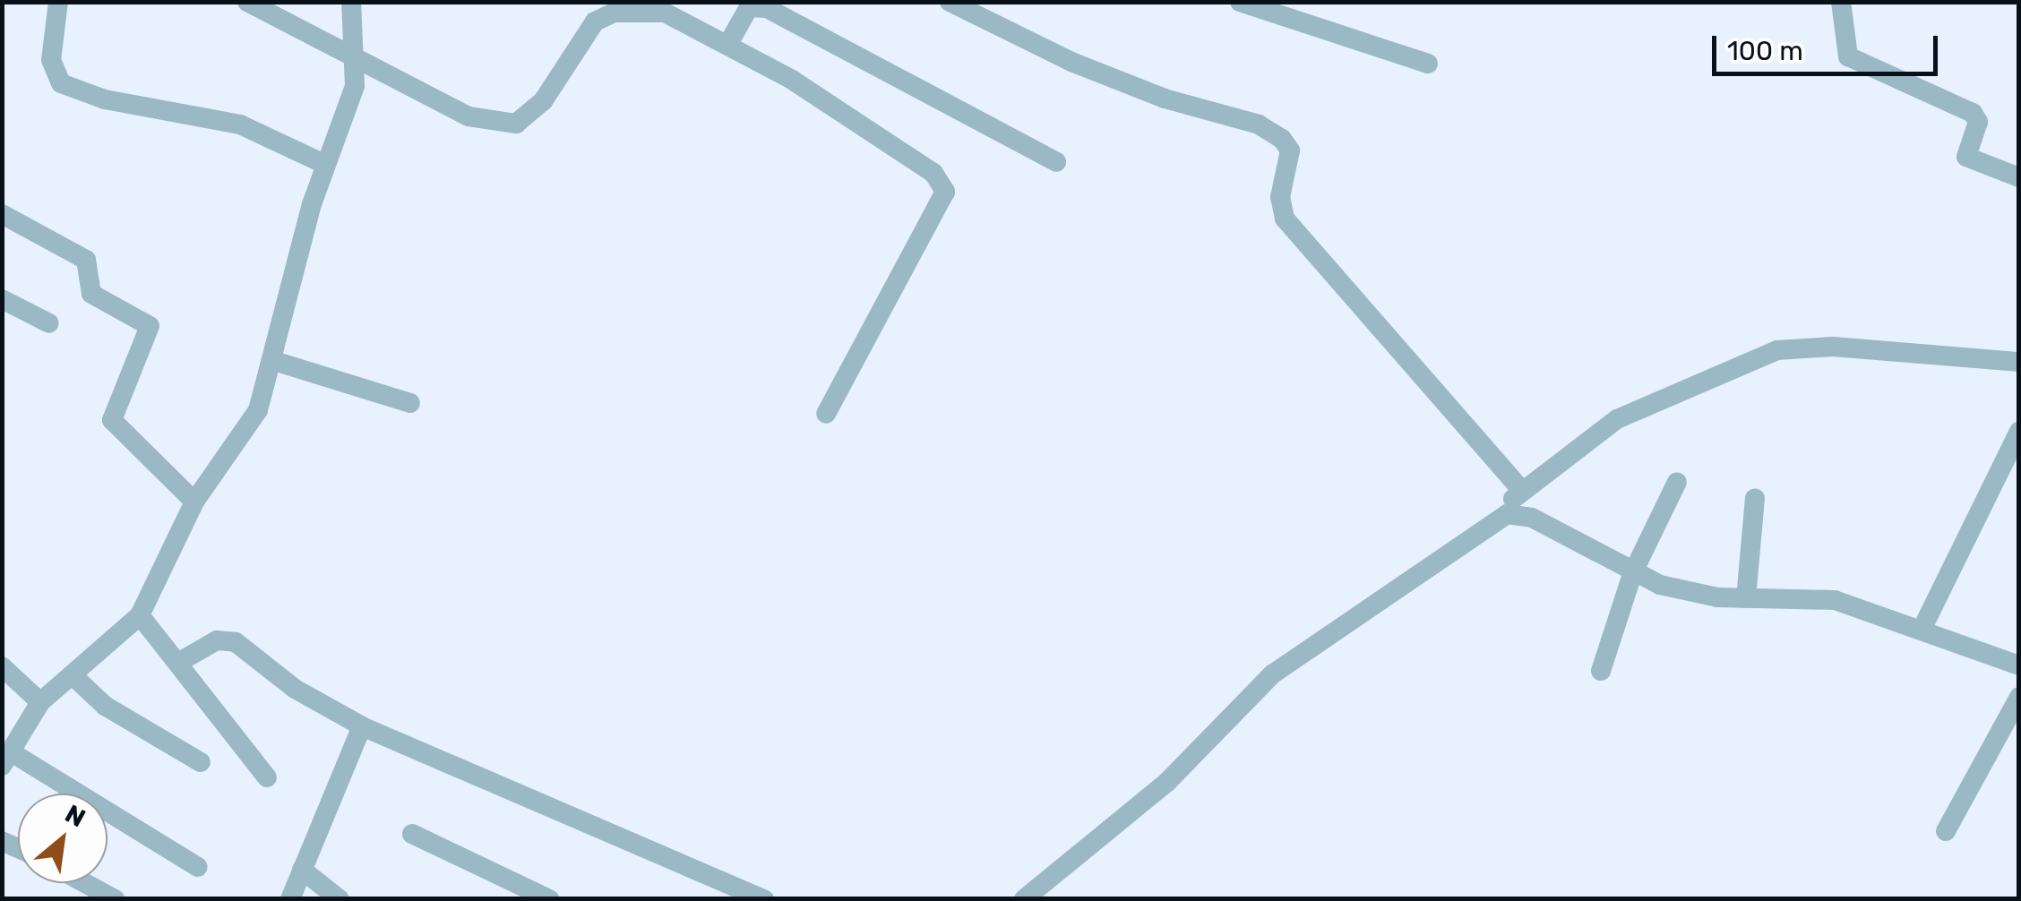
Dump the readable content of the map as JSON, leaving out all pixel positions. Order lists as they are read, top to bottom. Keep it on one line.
{"scale_bar":"100 m","north":"top right"}
